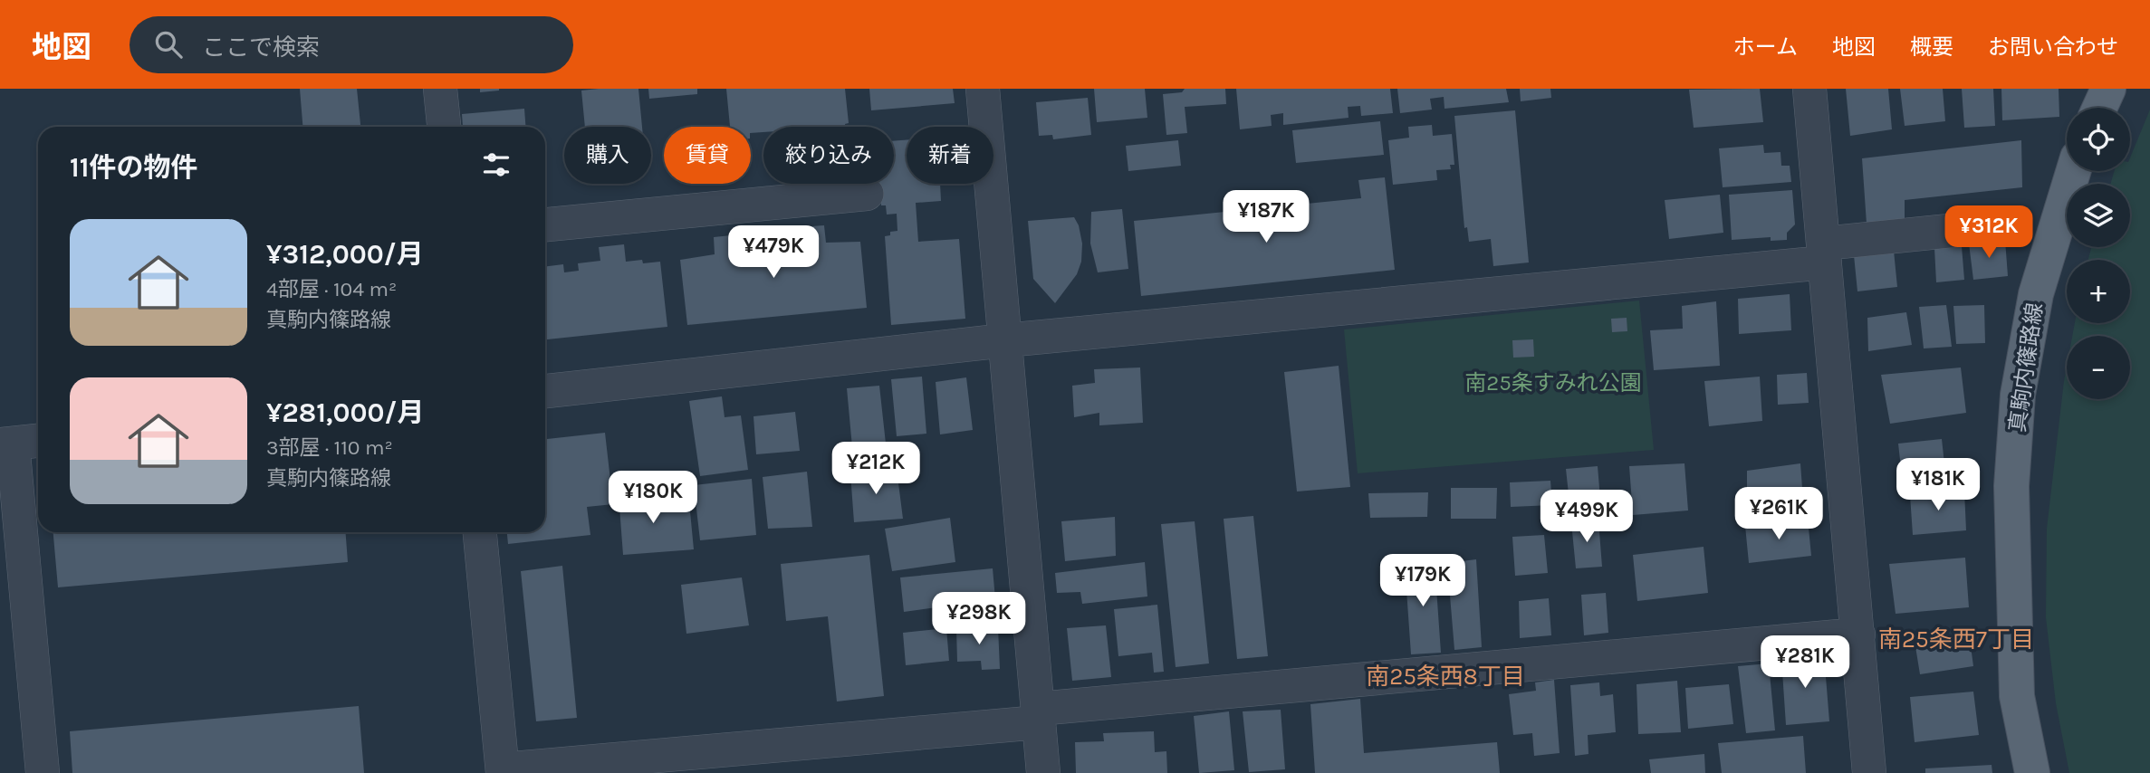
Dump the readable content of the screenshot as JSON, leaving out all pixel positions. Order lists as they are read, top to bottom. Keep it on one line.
{"streets":{"main road":["真駒内篠路線"]},"districts":["南25条西7丁目","南25条西8丁目"],"parks":["南25条すみれ公園"],"page":{"header":"地図","search":"ここで検索","nav":["ホーム","地図","概要","お問い合わせ"],"map_buttons":["+","−"],"chip":["購入","賃貸","絞り込み","新着"],"heading":"11件の物件","price":["¥187K","¥312K","¥479K","¥212K","¥181K","¥180K","¥261K","¥499K","¥179K","¥298K","¥281K"],"list":[{"name":"¥312,000/月","note":"4部屋 · 104 m² · 真駒内篠路線"},{"name":"¥281,000/月","note":"3部屋 · 110 m² · 真駒内篠路線"}]}}
